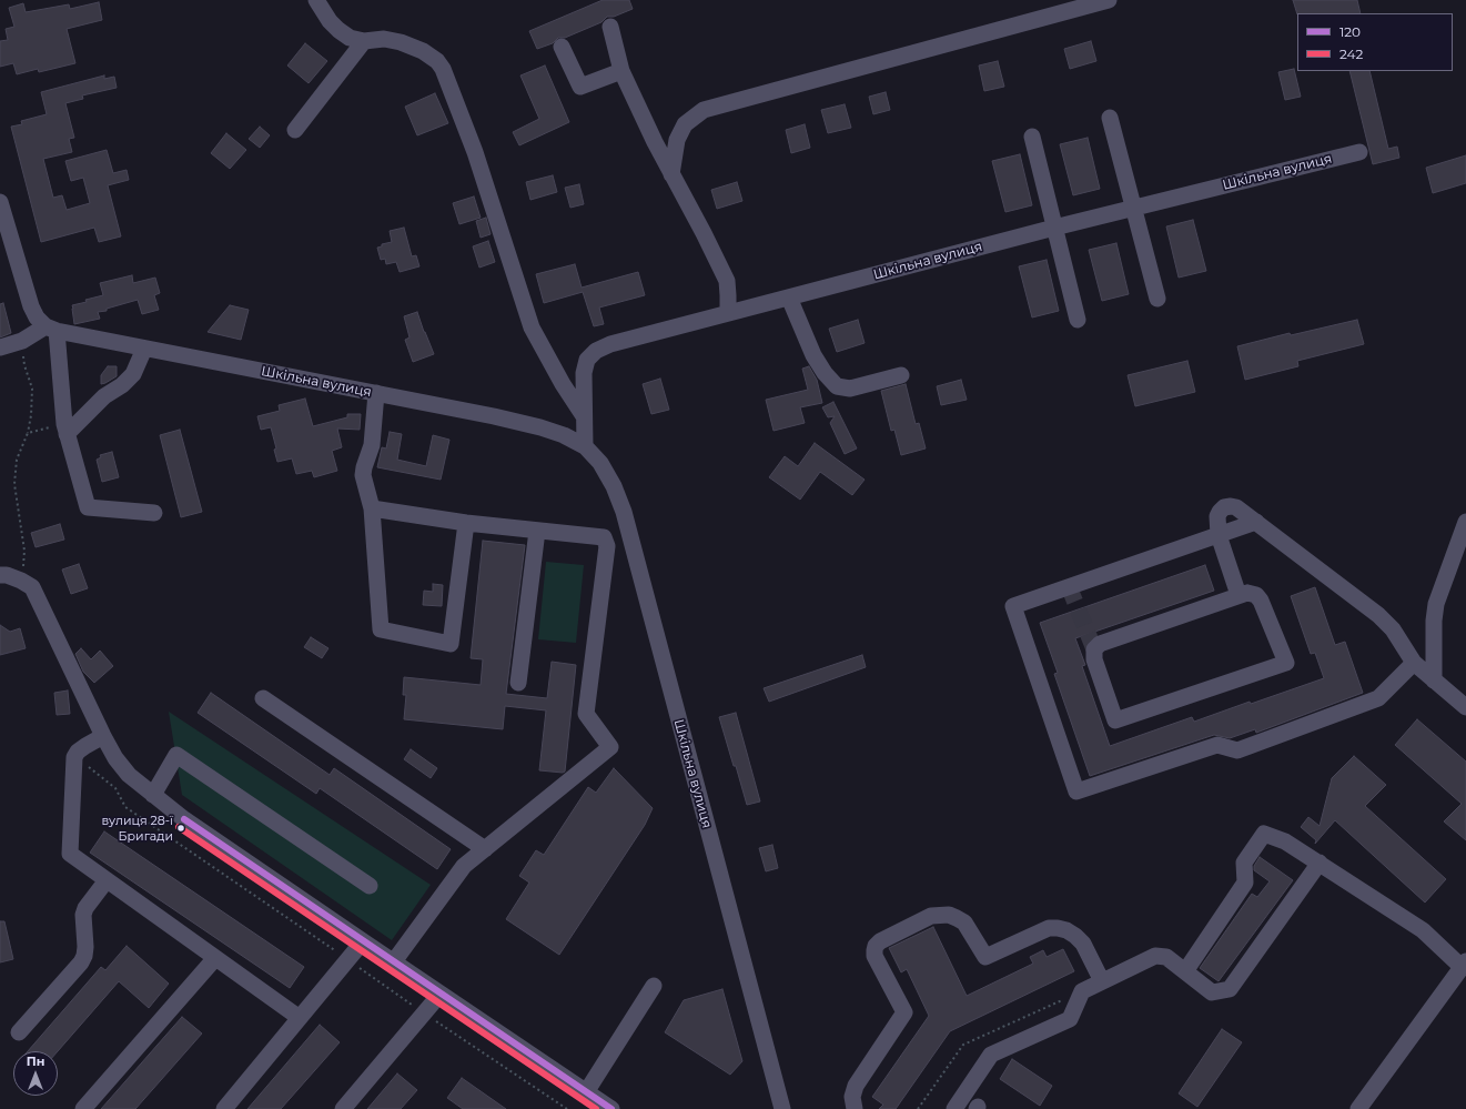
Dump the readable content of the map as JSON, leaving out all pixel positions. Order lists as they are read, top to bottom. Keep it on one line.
{"streets":{"street":["Шкільна вулиця"]},"places":["вулиця 28-ї Бригади"],"lines":["transit line 120","transit line 242"],"legend":["120","242"],"north":"top"}
